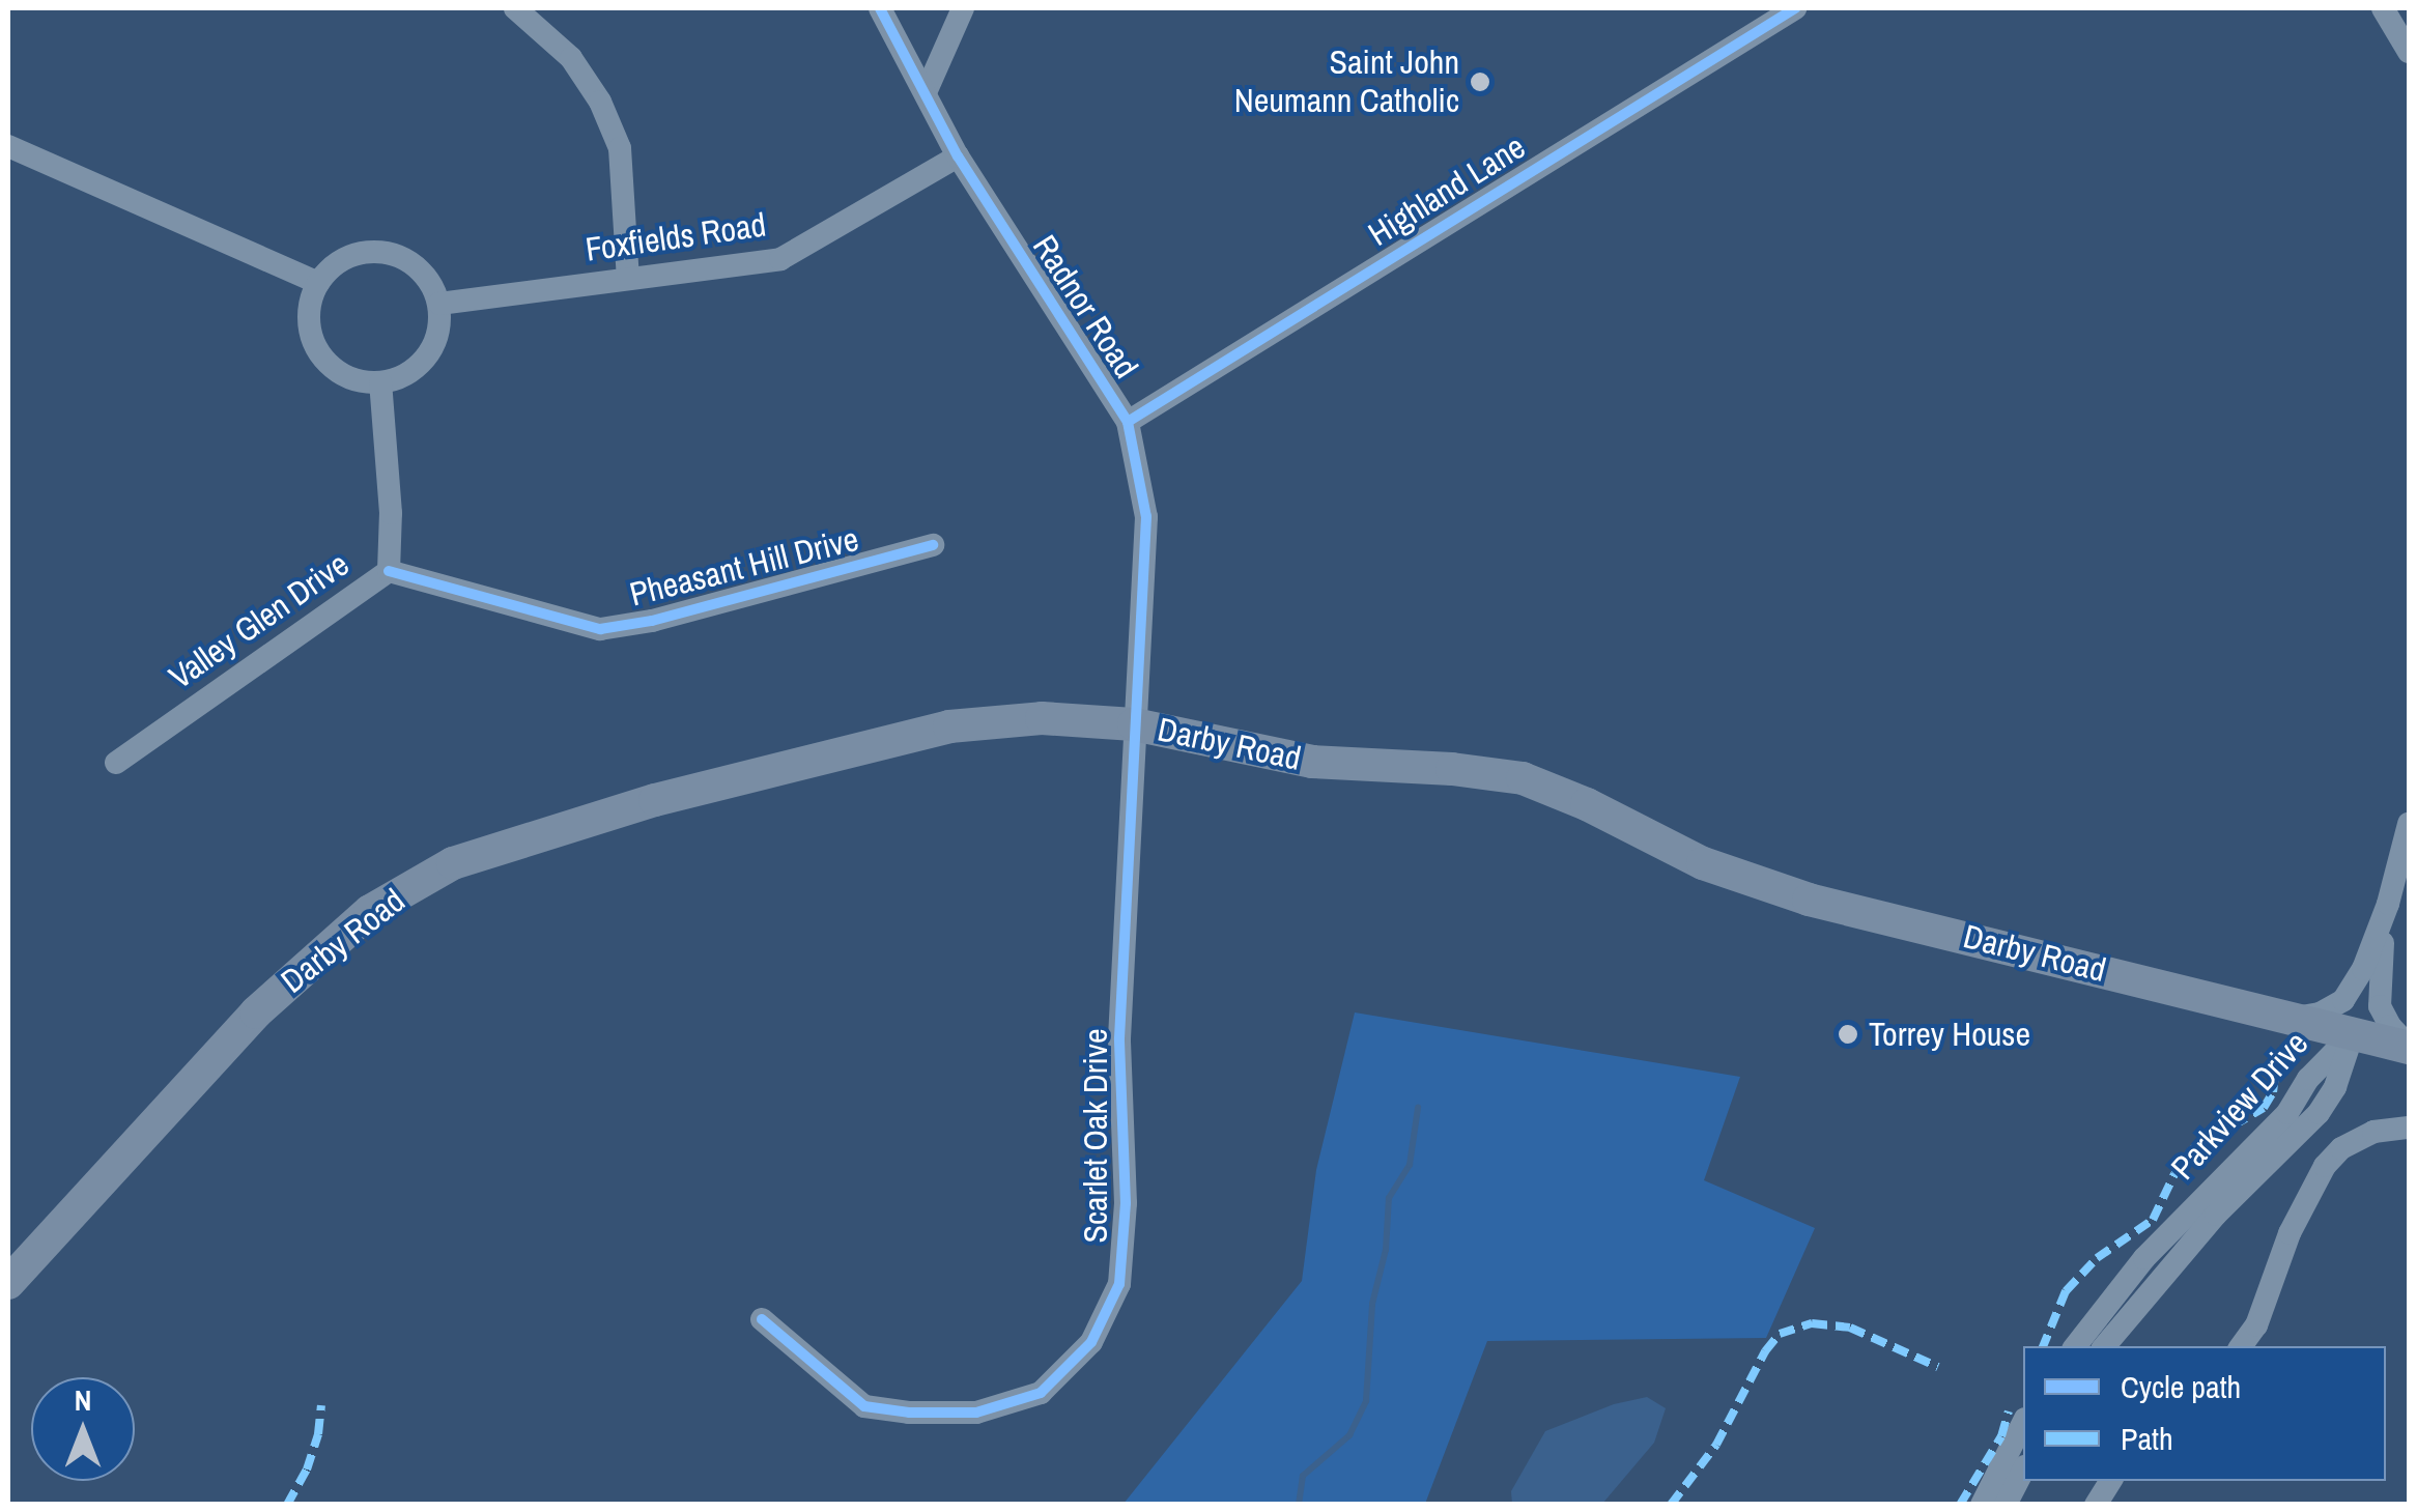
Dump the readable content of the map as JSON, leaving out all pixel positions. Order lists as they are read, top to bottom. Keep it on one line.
{"streets":{"main road":["Darby Road"],"street":["Highland Lane","Foxfields Road","Radnor Road","Pheasant Hill Drive","Valley Glen Drive","Parkview Drive","Scarlet Oak Drive"]},"crossings":[["Highland Lane","Radnor Road"],["Foxfields Road","Radnor Road"],["Foxfields Road","Valley Glen Drive"],["Radnor Road","Darby Road"],["Radnor Road","Scarlet Oak Drive"],["Pheasant Hill Drive","Valley Glen Drive"],["Darby Road","Parkview Drive"],["Darby Road","Scarlet Oak Drive"]],"places":["Saint John Neumann Catholic","Torrey House"],"legend":["Cycle path","Path"],"north":"top"}
